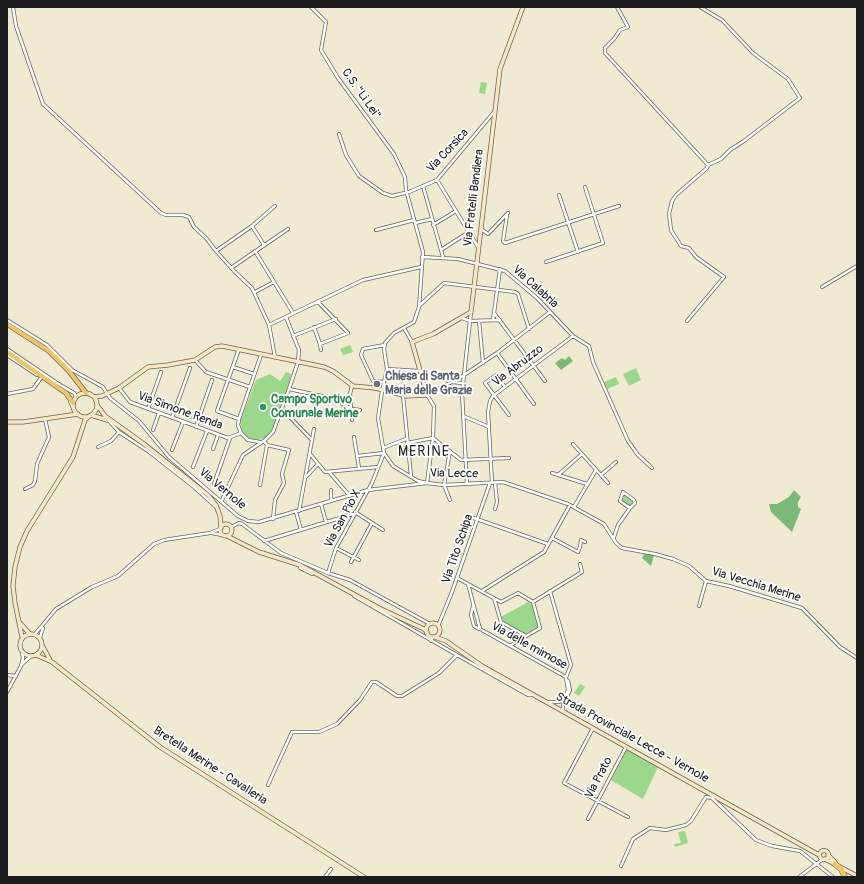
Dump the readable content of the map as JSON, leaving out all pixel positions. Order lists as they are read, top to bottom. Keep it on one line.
{"streets":{"street":["C.S. \"Li Lei\"","Via Corsica","Via Fratelli Bandiera","Via Calabria","Via Abruzzo","Via Simone Renda","Via Lecce","Via Vernole","Via San Pio X","Via Tito Schipa","Via Vecchia Merine","Via delle mimose","Strada Provinciale Lecce - Vernole","Bretella Merine - Cavalleria","Via Prato"]},"crossings":[["C.S. \"Li Lei\"","Via Corsica"],["Via Corsica","Via Fratelli Bandiera"],["Via Fratelli Bandiera","Via Calabria"],["Via Fratelli Bandiera","Via Lecce"],["Via Calabria","Via Abruzzo"],["Via Lecce","Via Vernole"],["Via Lecce","Via Tito Schipa"],["Via Vernole","Via San Pio X"],["Via Tito Schipa","Strada Provinciale Lecce - Vernole"],["Via delle mimose","Strada Provinciale Lecce - Vernole"],["Strada Provinciale Lecce - Vernole","Via Prato"]],"districts":["MERINE"],"places":["Chiesa di Santa Maria delle Grazie","Campo Sportivo Comunale Merine"]}
